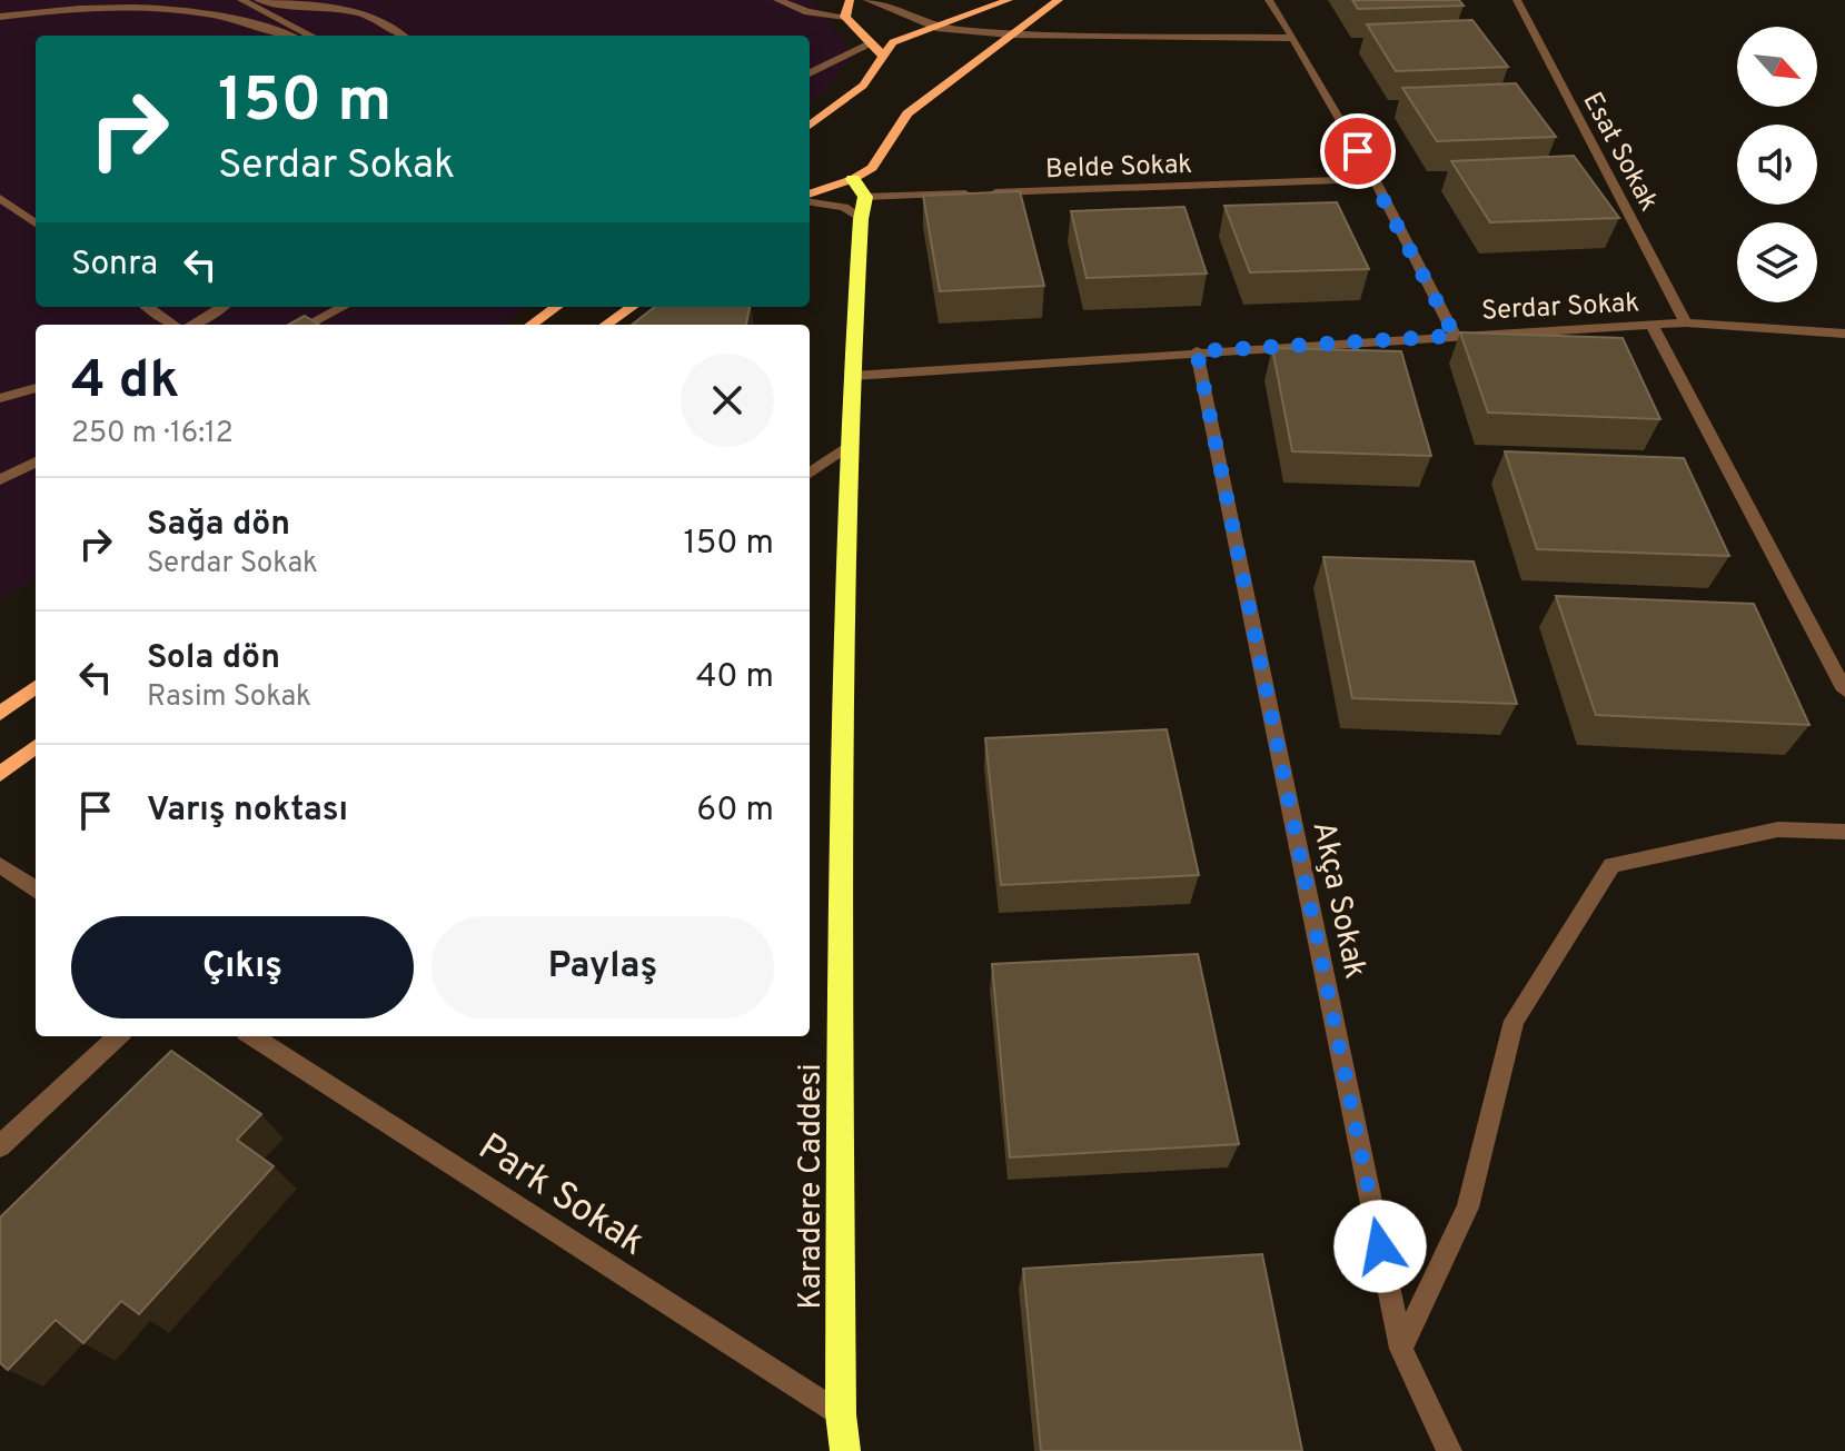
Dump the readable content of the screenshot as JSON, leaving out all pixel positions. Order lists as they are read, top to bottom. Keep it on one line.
{"streets":{"main road":["Karadere Caddesi"],"street":["Esat Sokak","Belde Sokak","Serdar Sokak","Akça Sokak","Park Sokak"]},"crossings":[["Esat Sokak","Serdar Sokak"],["Belde Sokak","Karadere Caddesi"],["Serdar Sokak","Akça Sokak"],["Serdar Sokak","Karadere Caddesi"],["Karadere Caddesi","Park Sokak"]],"north":"bottom right","page":{"turn":["150 m","Serdar Sokak"],"then":"Sonra","heading":["4 dk","250 m · 16:12"],"list":[{"name":"Sağa dön","note":"Serdar Sokak","value":"150 m"},{"name":"Sola dön","note":"Rasim Sokak","value":"40 m"},{"name":"Varış noktası","value":"60 m"}],"buttons":["Çıkış","Paylaş"]}}
